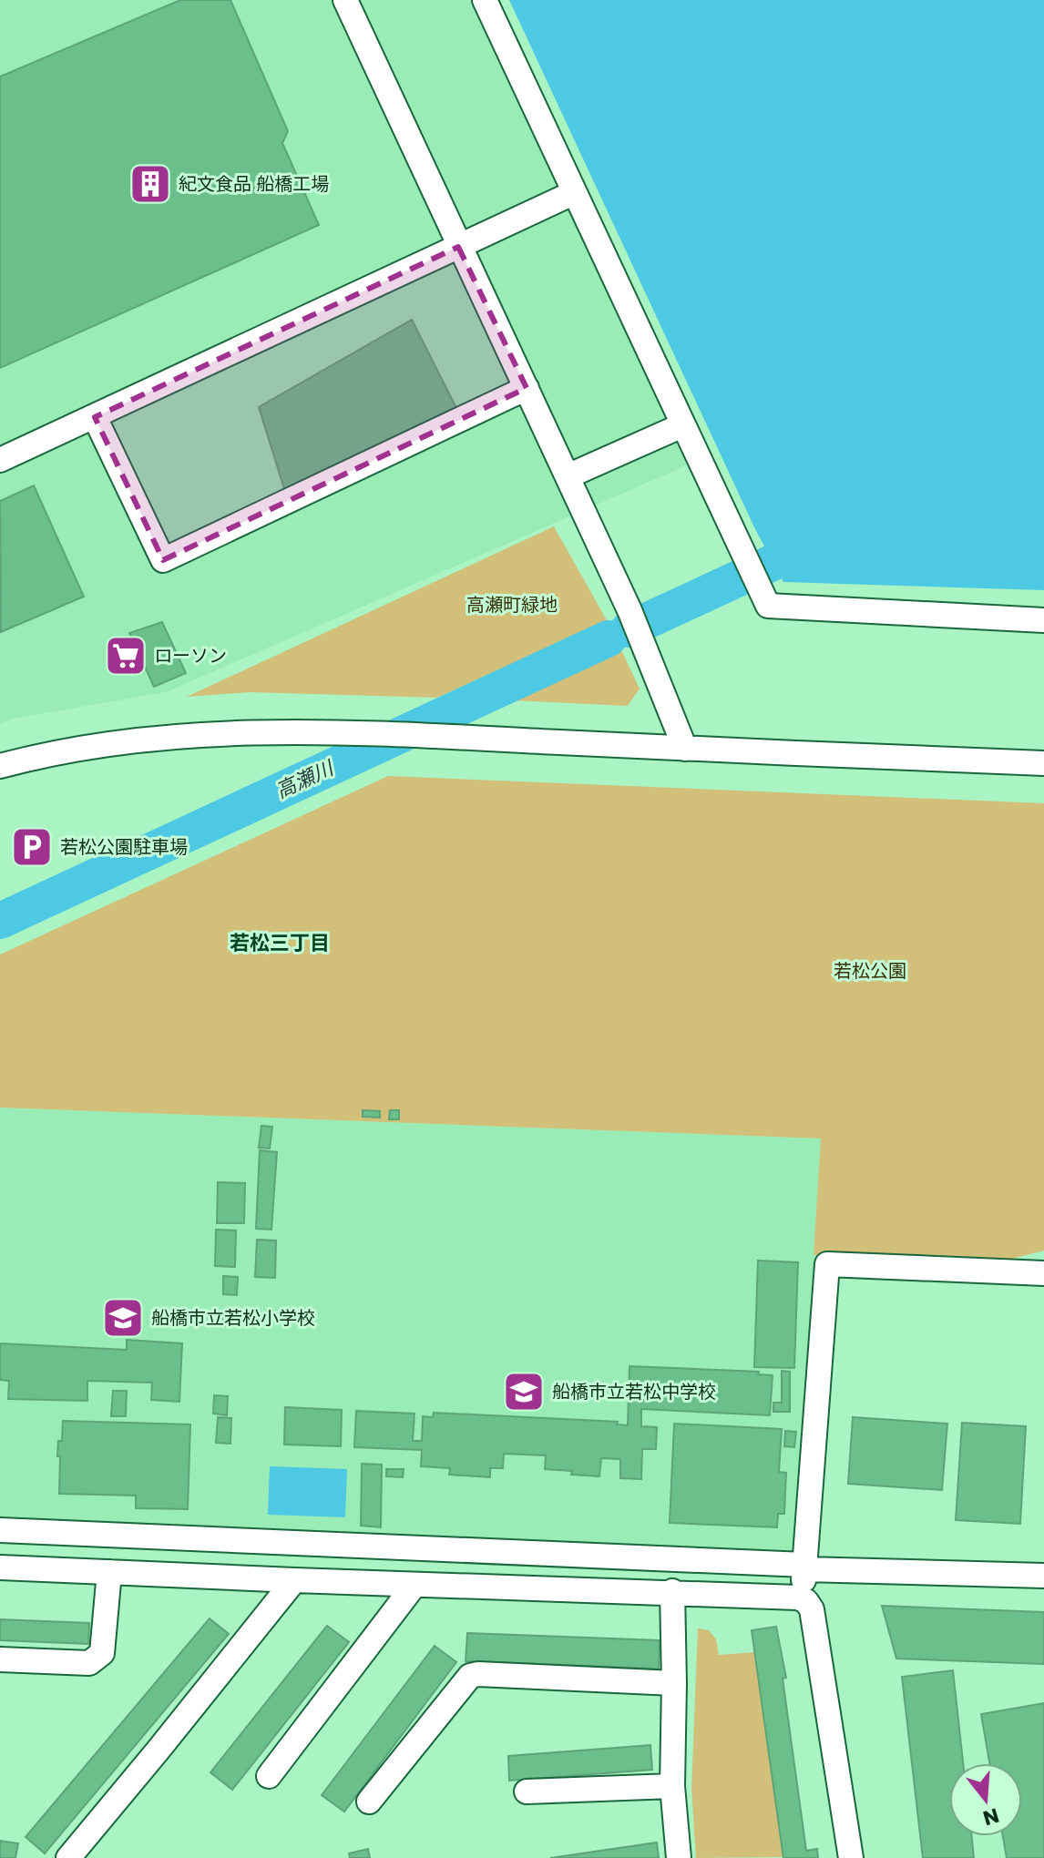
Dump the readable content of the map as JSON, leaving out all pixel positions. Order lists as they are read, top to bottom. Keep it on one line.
{"districts":["若松三丁目"],"water":["高瀬川"],"parks":["高瀬町緑地","若松公園"],"places":{"building":["紀文食品 船橋工場"],"supermarket":["ローソン"],"parking":["若松公園駐車場"],"school or university":["船橋市立若松小学校","船橋市立若松中学校"]},"north":"bottom"}
